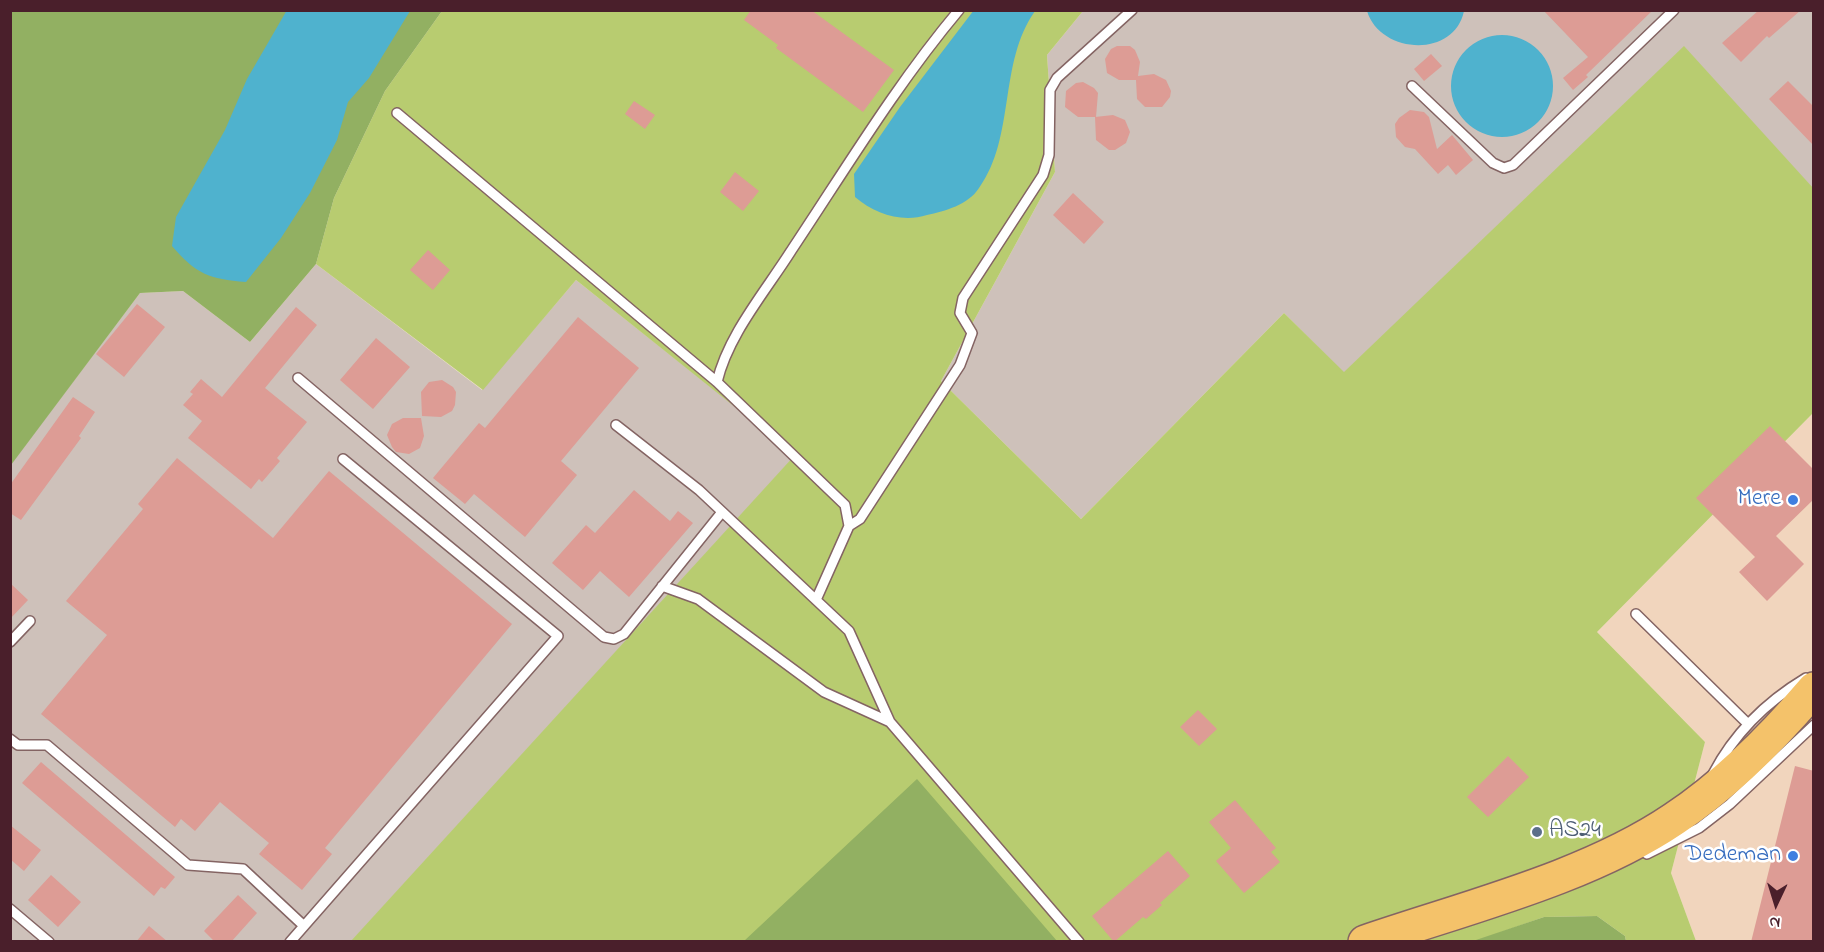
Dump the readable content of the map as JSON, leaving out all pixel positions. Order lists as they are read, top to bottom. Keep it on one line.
{"places":["Mere","AS24","Dedeman"],"north":"bottom"}
